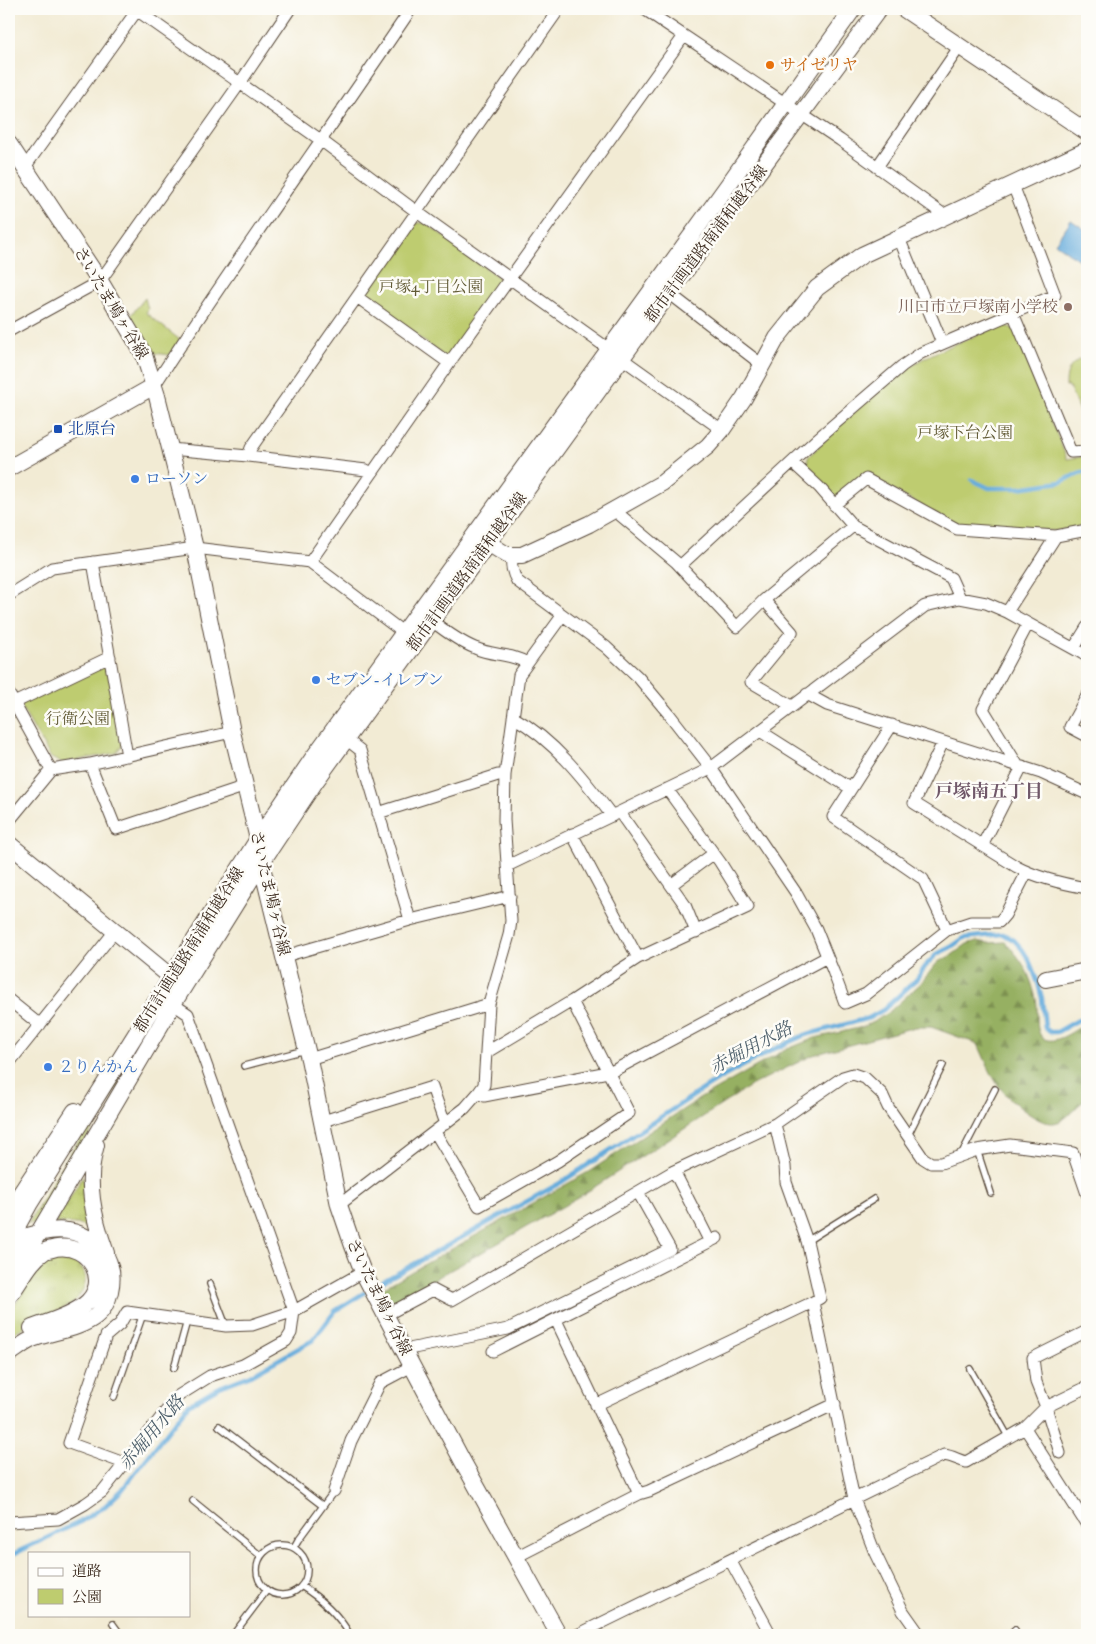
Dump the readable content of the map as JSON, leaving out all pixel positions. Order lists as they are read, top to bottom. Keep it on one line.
{"streets":{"street":["都市計画道路南浦和越谷線","さいたま鳩ヶ谷線"]},"crossings":[["都市計画道路南浦和越谷線","さいたま鳩ヶ谷線"]],"districts":["戸塚南五丁目"],"water":["赤堀用水路"],"parks":["戸塚4丁目公園","戸塚下台公園","行衛公園"],"places":{"other":["サイゼリヤ","川口市立戸塚南小学校","ローソン","セブン-イレブン","２りんかん"],"transit":["北原台"]},"legend":["道路","公園"]}
